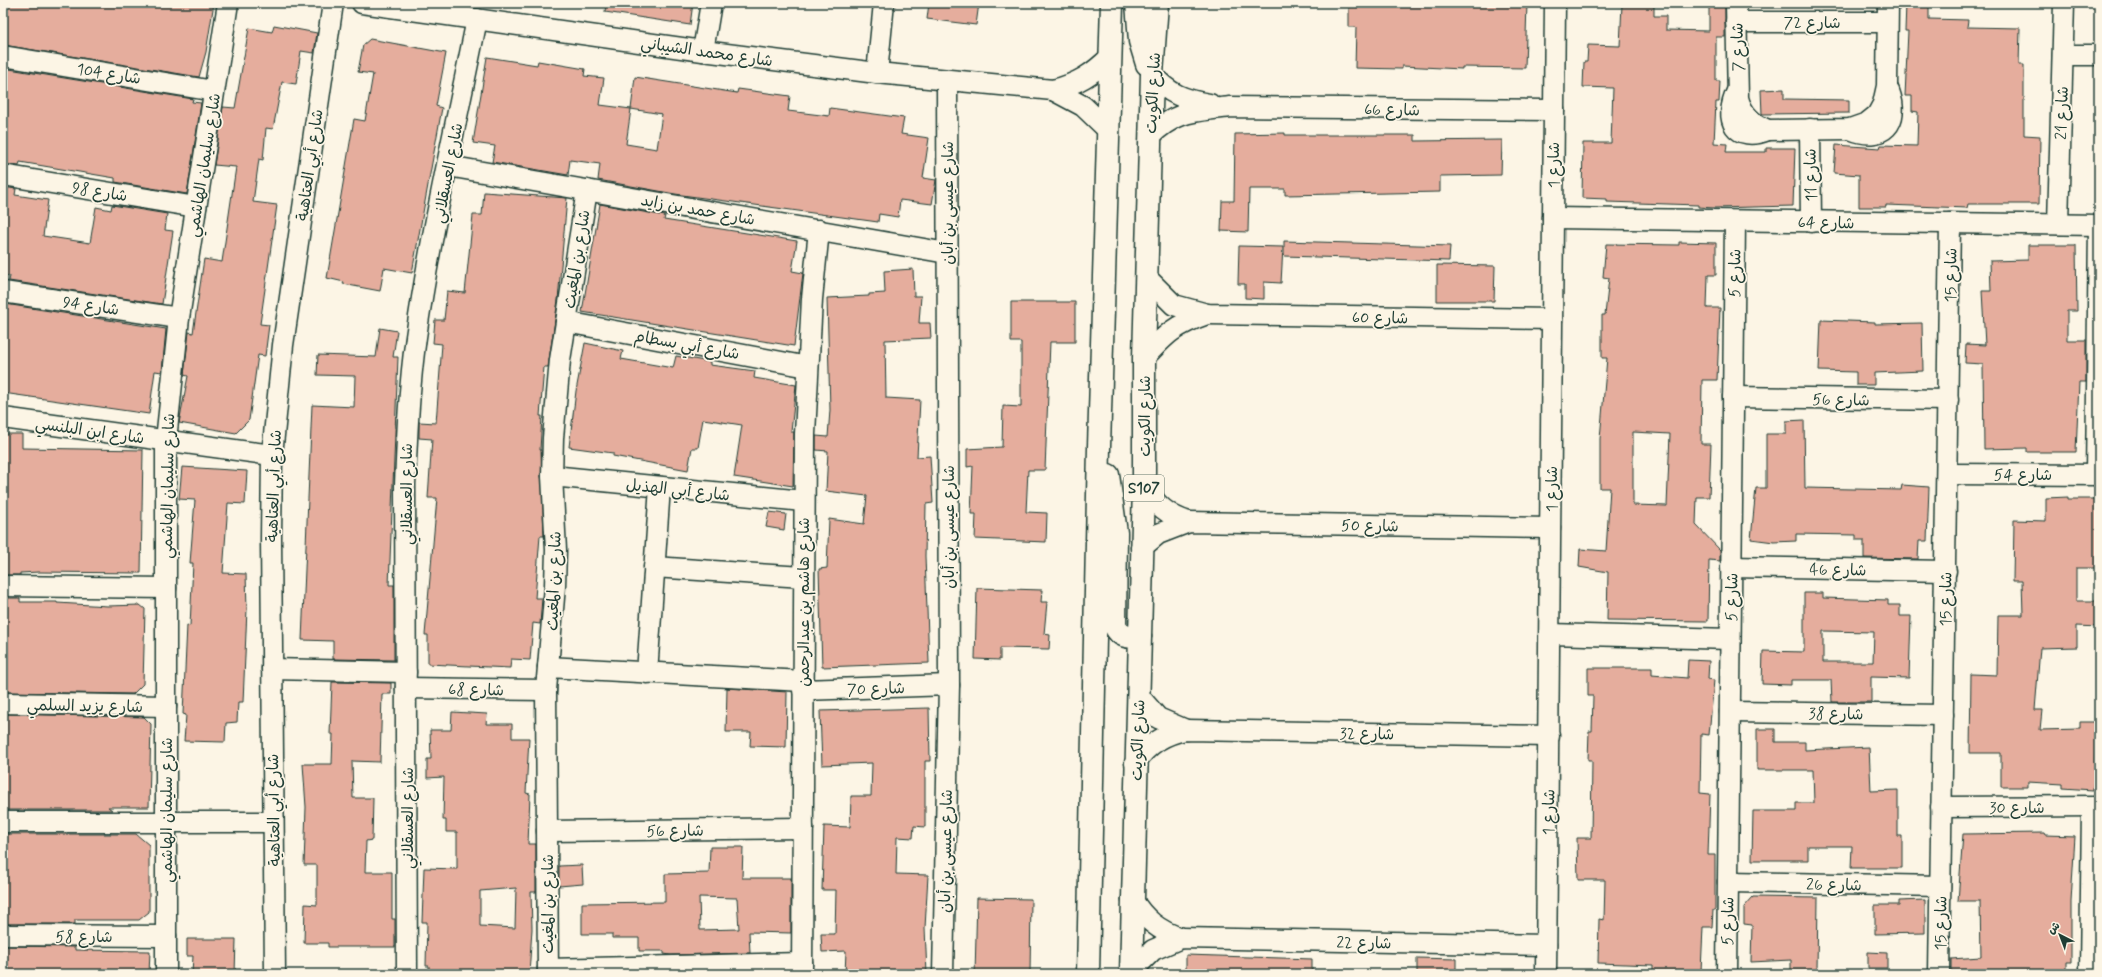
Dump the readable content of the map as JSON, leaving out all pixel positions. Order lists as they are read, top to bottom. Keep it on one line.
{"streets":{"main road":["شارع الكويت","S107"],"street":["شارع 72","شارع 7","شارع محمد الشيباني","شارع 104","شارع 66","شارع 21","شارع سليمان الهاشمي","شارع أبي العتاهية","شارع 1","شارع العسقلاني","شارع 11","شارع 98","شارع عيسى بن أبان","شارع حمد بن زايد","شارع 64","شارع بن المغيث","شارع 5","شارع 15","شارع 94","شارع 60","شارع أبي بسطام","شارع 56","شارع ابن البلنسي","شارع 54","شارع أبي الهذيل","شارع 50","شارع 46","شارع هاشم بن عبدالرحمن","شارع 70","شارع 68","شارع يزيد السلمي","شارع 38","شارع 32","شارع 30","شارع 26","شارع 58","شارع 22"]},"crossings":[["شارع 72","شارع 7"],["شارع 7","شارع 11"],["شارع محمد الشيباني","شارع العسقلاني"],["شارع محمد الشيباني","شارع عيسى بن أبان"],["شارع 104","شارع سليمان الهاشمي"],["شارع الكويت","شارع 66"],["شارع الكويت","شارع 60"],["شارع الكويت","شارع 50"],["شارع الكويت","شارع 32"],["شارع الكويت","شارع 22"],["شارع 66","شارع 1"],["شارع 21","شارع 64"],["شارع سليمان الهاشمي","شارع 98"],["شارع سليمان الهاشمي","شارع 94"],["شارع سليمان الهاشمي","شارع ابن البلنسي"],["شارع سليمان الهاشمي","شارع يزيد السلمي"],["شارع سليمان الهاشمي","شارع 58"],["شارع أبي العتاهية","شارع ابن البلنسي"],["شارع أبي العتاهية","شارع 68"],["شارع 1","شارع 64"],["شارع 1","شارع 60"],["شارع 1","شارع 50"],["شارع 1","شارع 32"],["شارع 1","شارع 22"],["شارع العسقلاني","شارع حمد بن زايد"],["شارع العسقلاني","شارع 68"],["شارع 11","شارع 64"],["شارع عيسى بن أبان","شارع حمد بن زايد"],["شارع عيسى بن أبان","شارع 70"],["شارع حمد بن زايد","شارع بن المغيث"],["شارع حمد بن زايد","شارع هاشم بن عبدالرحمن"],["شارع 64","شارع 5"],["شارع 64","شارع 15"],["شارع بن المغيث","شارع أبي بسطام"],["شارع بن المغيث","شارع 56"],["شارع بن المغيث","شارع أبي الهذيل"],["شارع بن المغيث","شارع 70"],["شارع بن المغيث","شارع 68"],["شارع 5","شارع 56"],["شارع 5","شارع 46"],["شارع 5","شارع 38"],["شارع 5","شارع 26"],["شارع 15","شارع 56"],["شارع 15","شارع 54"],["شارع 15","شارع 46"],["شارع 15","شارع 38"],["شارع 15","شارع 30"],["شارع 15","شارع 26"],["شارع أبي بسطام","شارع هاشم بن عبدالرحمن"],["شارع 56","شارع هاشم بن عبدالرحمن"],["شارع أبي الهذيل","شارع هاشم بن عبدالرحمن"],["شارع هاشم بن عبدالرحمن","شارع 70"]],"north":"top left"}
